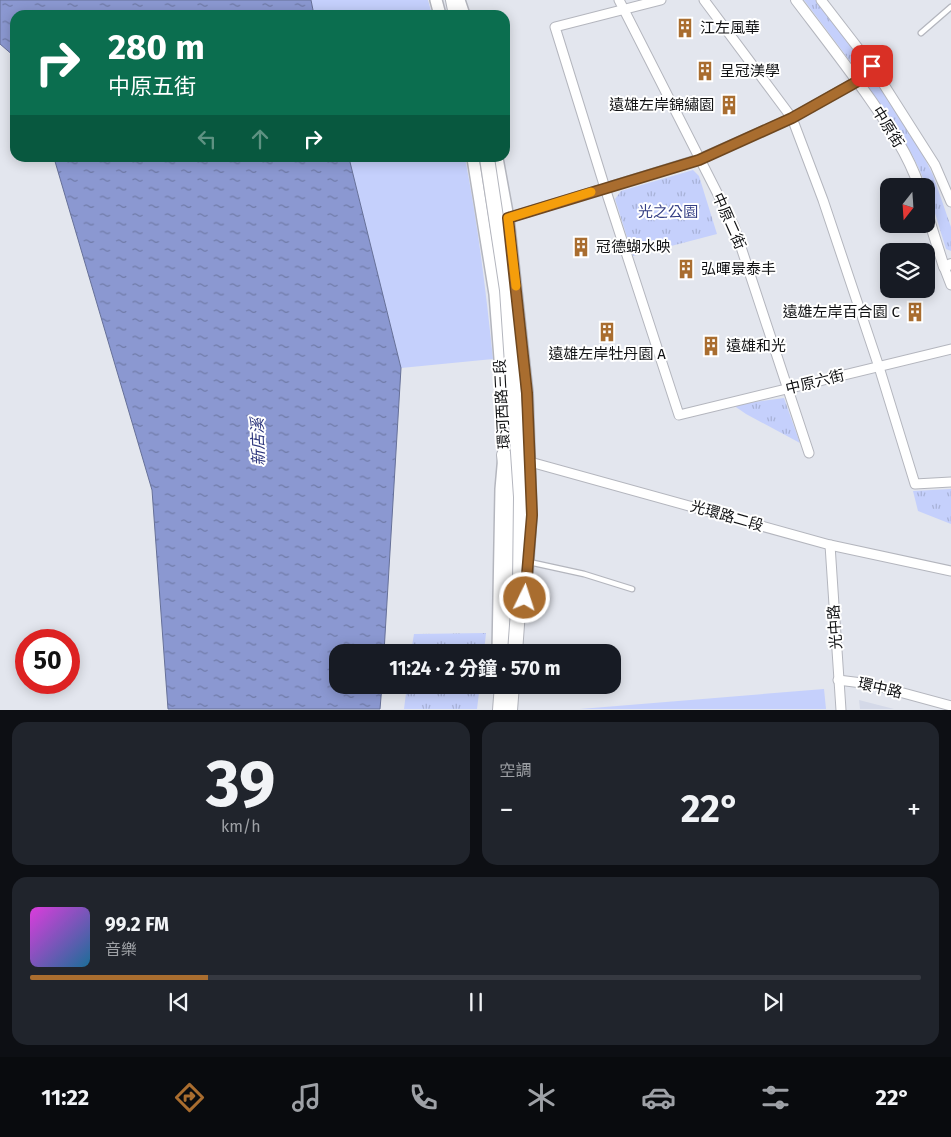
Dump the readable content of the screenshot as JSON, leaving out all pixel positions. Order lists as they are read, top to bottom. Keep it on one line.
{"streets":{"main road":["環河西路三段"],"street":["中原街","中原二街","中原六街","光環路二段","光中路","環中路"]},"crossings":[["中原二街","中原六街"],["環河西路三段","光環路二段"],["光環路二段","光中路"],["光中路","環中路"]],"water":["新店溪"],"parks":["光之公園"],"places":{"building":["江左風華","呈冠渼學","遠雄左岸錦繡園","冠德蝴水映","弘暉景泰丰","遠雄左岸百合園 C","遠雄左岸牡丹園 A","遠雄和光"]},"north":"bottom","page":{"turn":["280 m","中原五街"],"limit":"50","trip":"11:24 · 2 分鐘 · 570 m","tile":[["39","km/h"],"空調"],"heat":["−","22°","+"],"song":["99.2 FM","音樂"],"tabs":["11:22","22°"]}}
